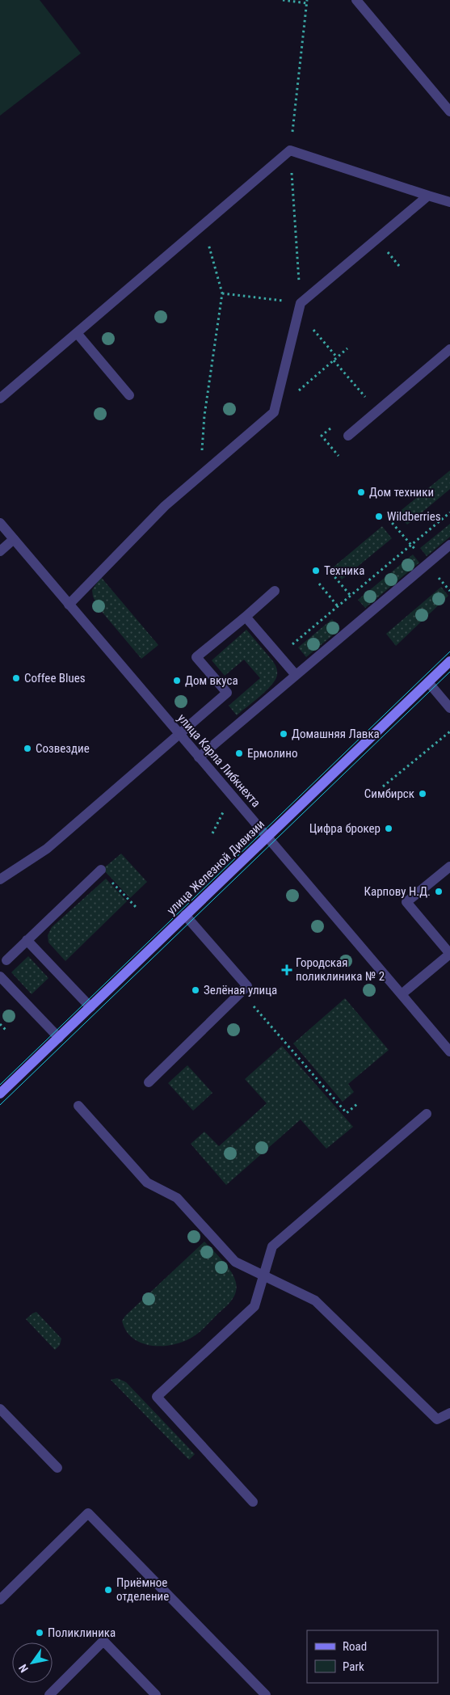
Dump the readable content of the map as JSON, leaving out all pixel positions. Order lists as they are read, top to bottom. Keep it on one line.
{"streets":{"street":["улица Карла Либкнехта","улица Железной Дивизии"]},"crossings":[["улица Карла Либкнехта","улица Железной Дивизии"]],"places":{"other":["Дом техники","Wildberries","Техника","Coffee Blues","Дом вкуса","Домашняя Лавка","Созвездие","Ермолино","Симбирск","Цифра брокер","Карпову Н.Д.","Зелёная улица","Приёмное отделение","Поликлиника"],"health":["Городская поликлиника № 2"]},"legend":["Road","Park"],"north":"bottom left"}
